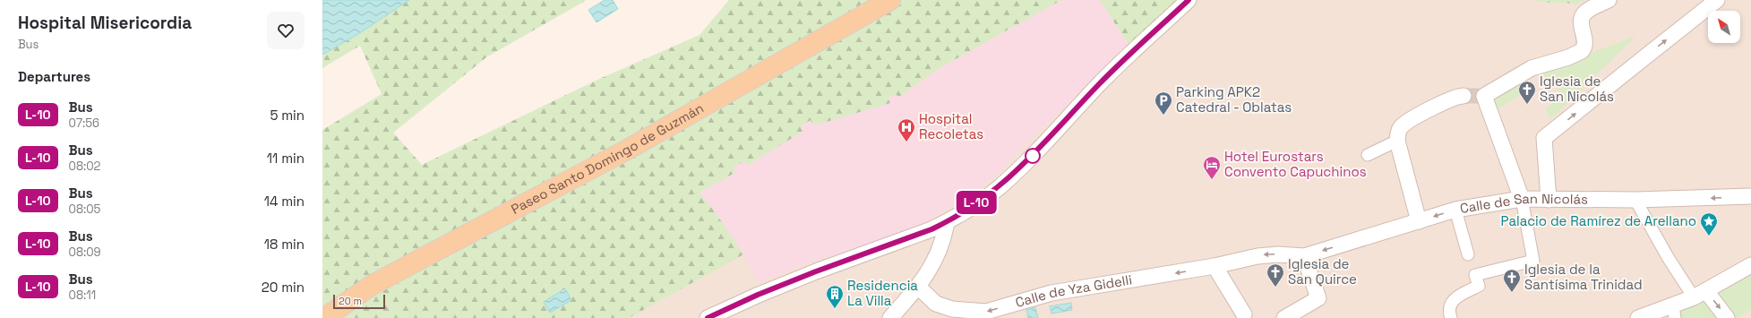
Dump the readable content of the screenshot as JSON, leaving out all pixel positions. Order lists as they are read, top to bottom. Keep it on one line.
{"streets":{"main road":["Paseo Santo Domingo de Guzmán"],"street":["Calle de San Nicolás","Calle de Yza Gidelli"]},"crossings":[["Calle de San Nicolás","Calle de Yza Gidelli"]],"one_way":["Calle de Yza Gidelli"],"places":{"church":["Iglesia de San Nicolás","Iglesia de San Quirce","Iglesia de la Santísima Trinidad"],"parking":["Parking APK2 Catedral - Oblatas"],"hospital":["Hospital Recoletas"],"hotel":["Hotel Eurostars Convento Capuchinos"],"place":["Palacio de Ramírez de Arellano"],"building":["Residencia La Villa"]},"lines":["bus line L-10"],"scale_bar":"20 m","north":"top left","page":{"heading":[["Hospital Misericordia","Bus"],"Departures"],"on_map":"L-10","list":[{"mark":"L-10","name":"Bus","note":"07:56","value":"5 min"},{"mark":"L-10","name":"Bus","note":"08:02","value":"11 min"},{"mark":"L-10","name":"Bus","note":"08:05","value":"14 min"},{"mark":"L-10","name":"Bus","note":"08:09","value":"18 min"},{"mark":"L-10","name":"Bus","note":"08:11","value":"20 min"}],"scale":"20 m"}}
